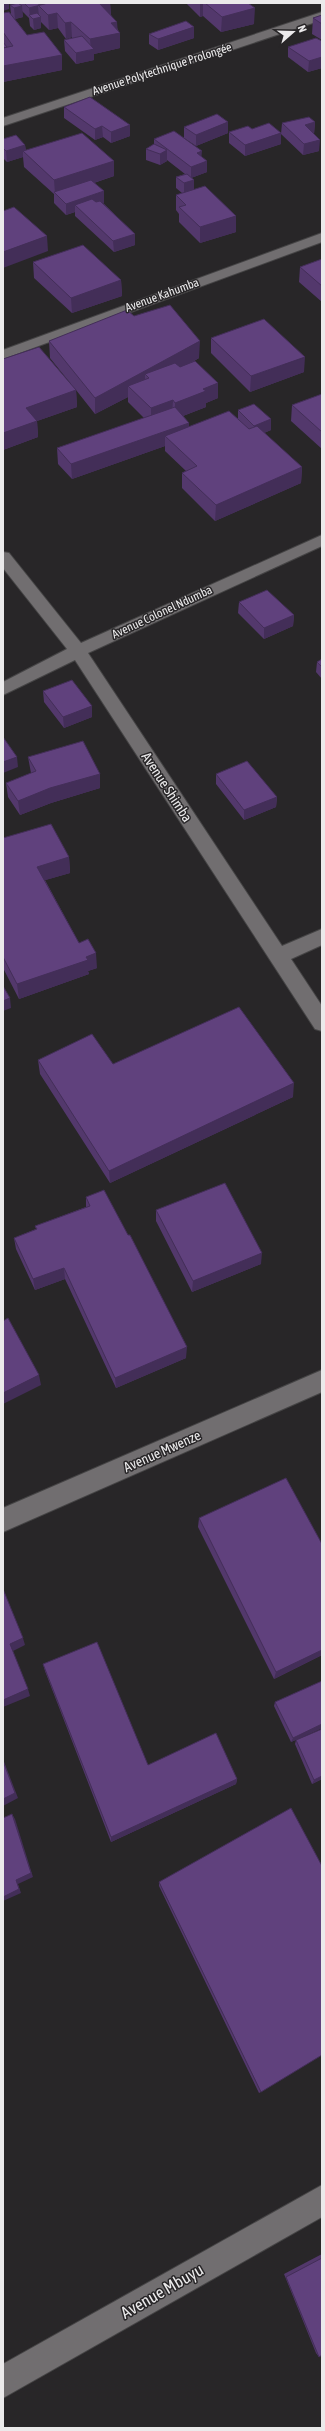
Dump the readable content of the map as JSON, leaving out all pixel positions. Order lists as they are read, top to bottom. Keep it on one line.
{"streets":{"street":["Avenue Polytechnique Prolongée","Avenue Kahumba","Avenue Colonel Ndumba","Avenue Shimba","Avenue Mwenze","Avenue Mbuyu"]},"crossings":[["Avenue Colonel Ndumba","Avenue Shimba"]],"north":"right"}
